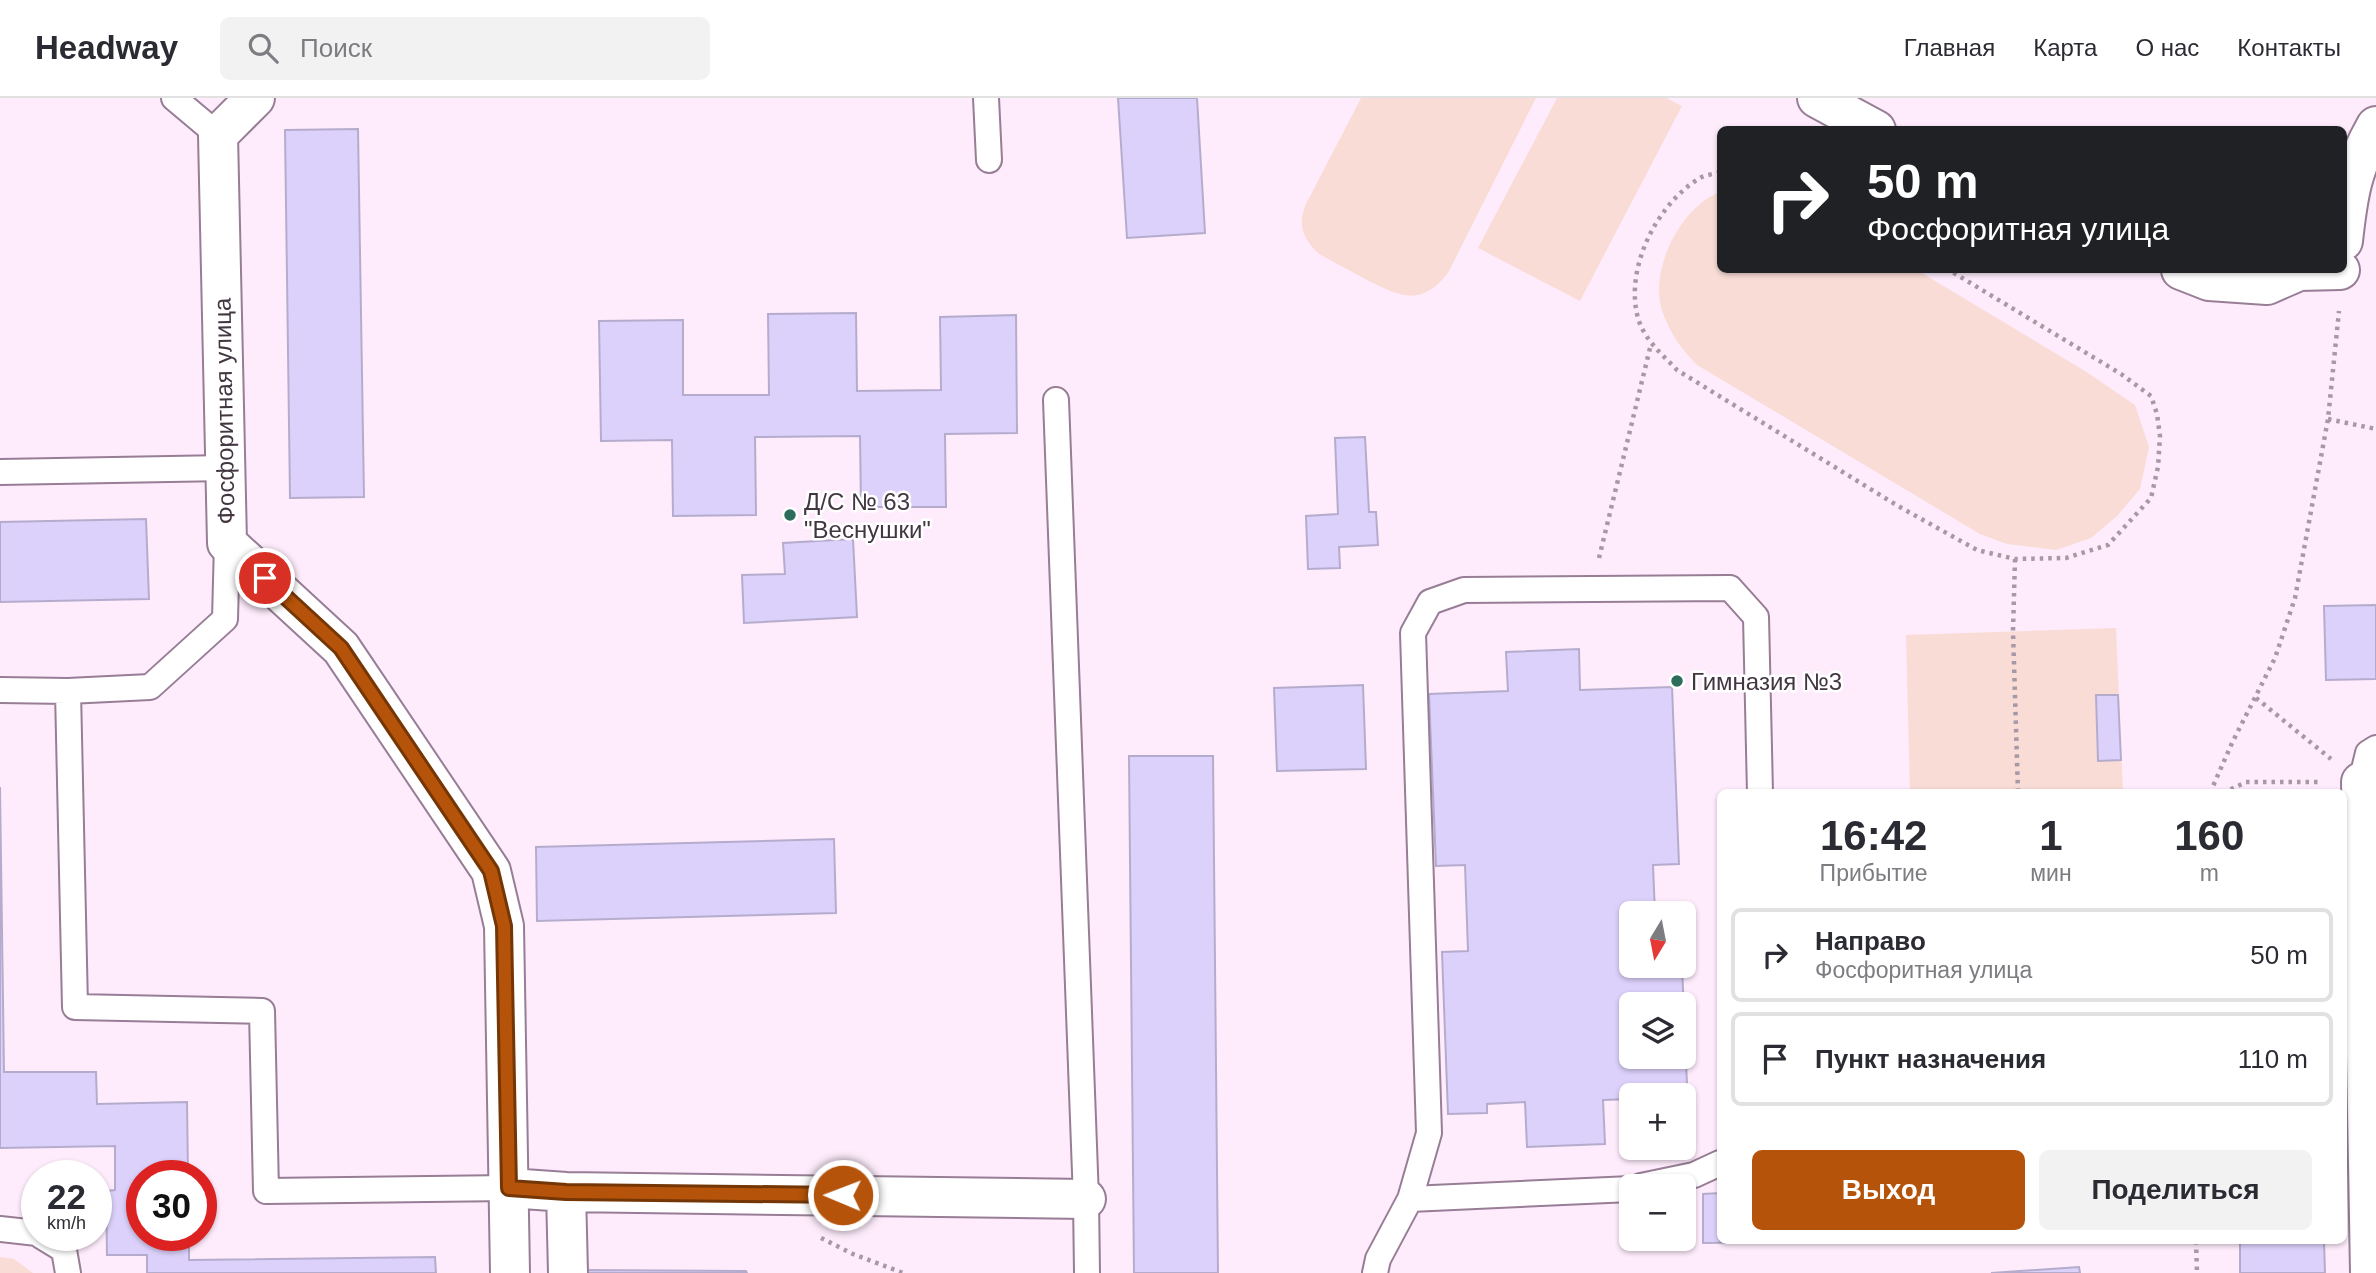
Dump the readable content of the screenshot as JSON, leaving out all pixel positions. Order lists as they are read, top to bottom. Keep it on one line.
{"streets":{"street":["Фосфоритная улица"]},"places":["Д/С № 63 \"Веснушки\"","Гимназия №3"],"north":"bottom","page":{"header":"Headway","search":"Поиск","nav":["Главная","Карта","О нас","Контакты"],"turn":["50 m","Фосфоритная улица"],"eta":["16:42","Прибытие","1","мин","160","m"],"map_buttons":["+","−"],"list":[{"name":"Направо","note":"Фосфоритная улица","value":"50 m"},{"name":"Пункт назначения","value":"110 m"}],"buttons":["Выход","Поделиться"],"speed":"22 km/h","limit":"30"}}
